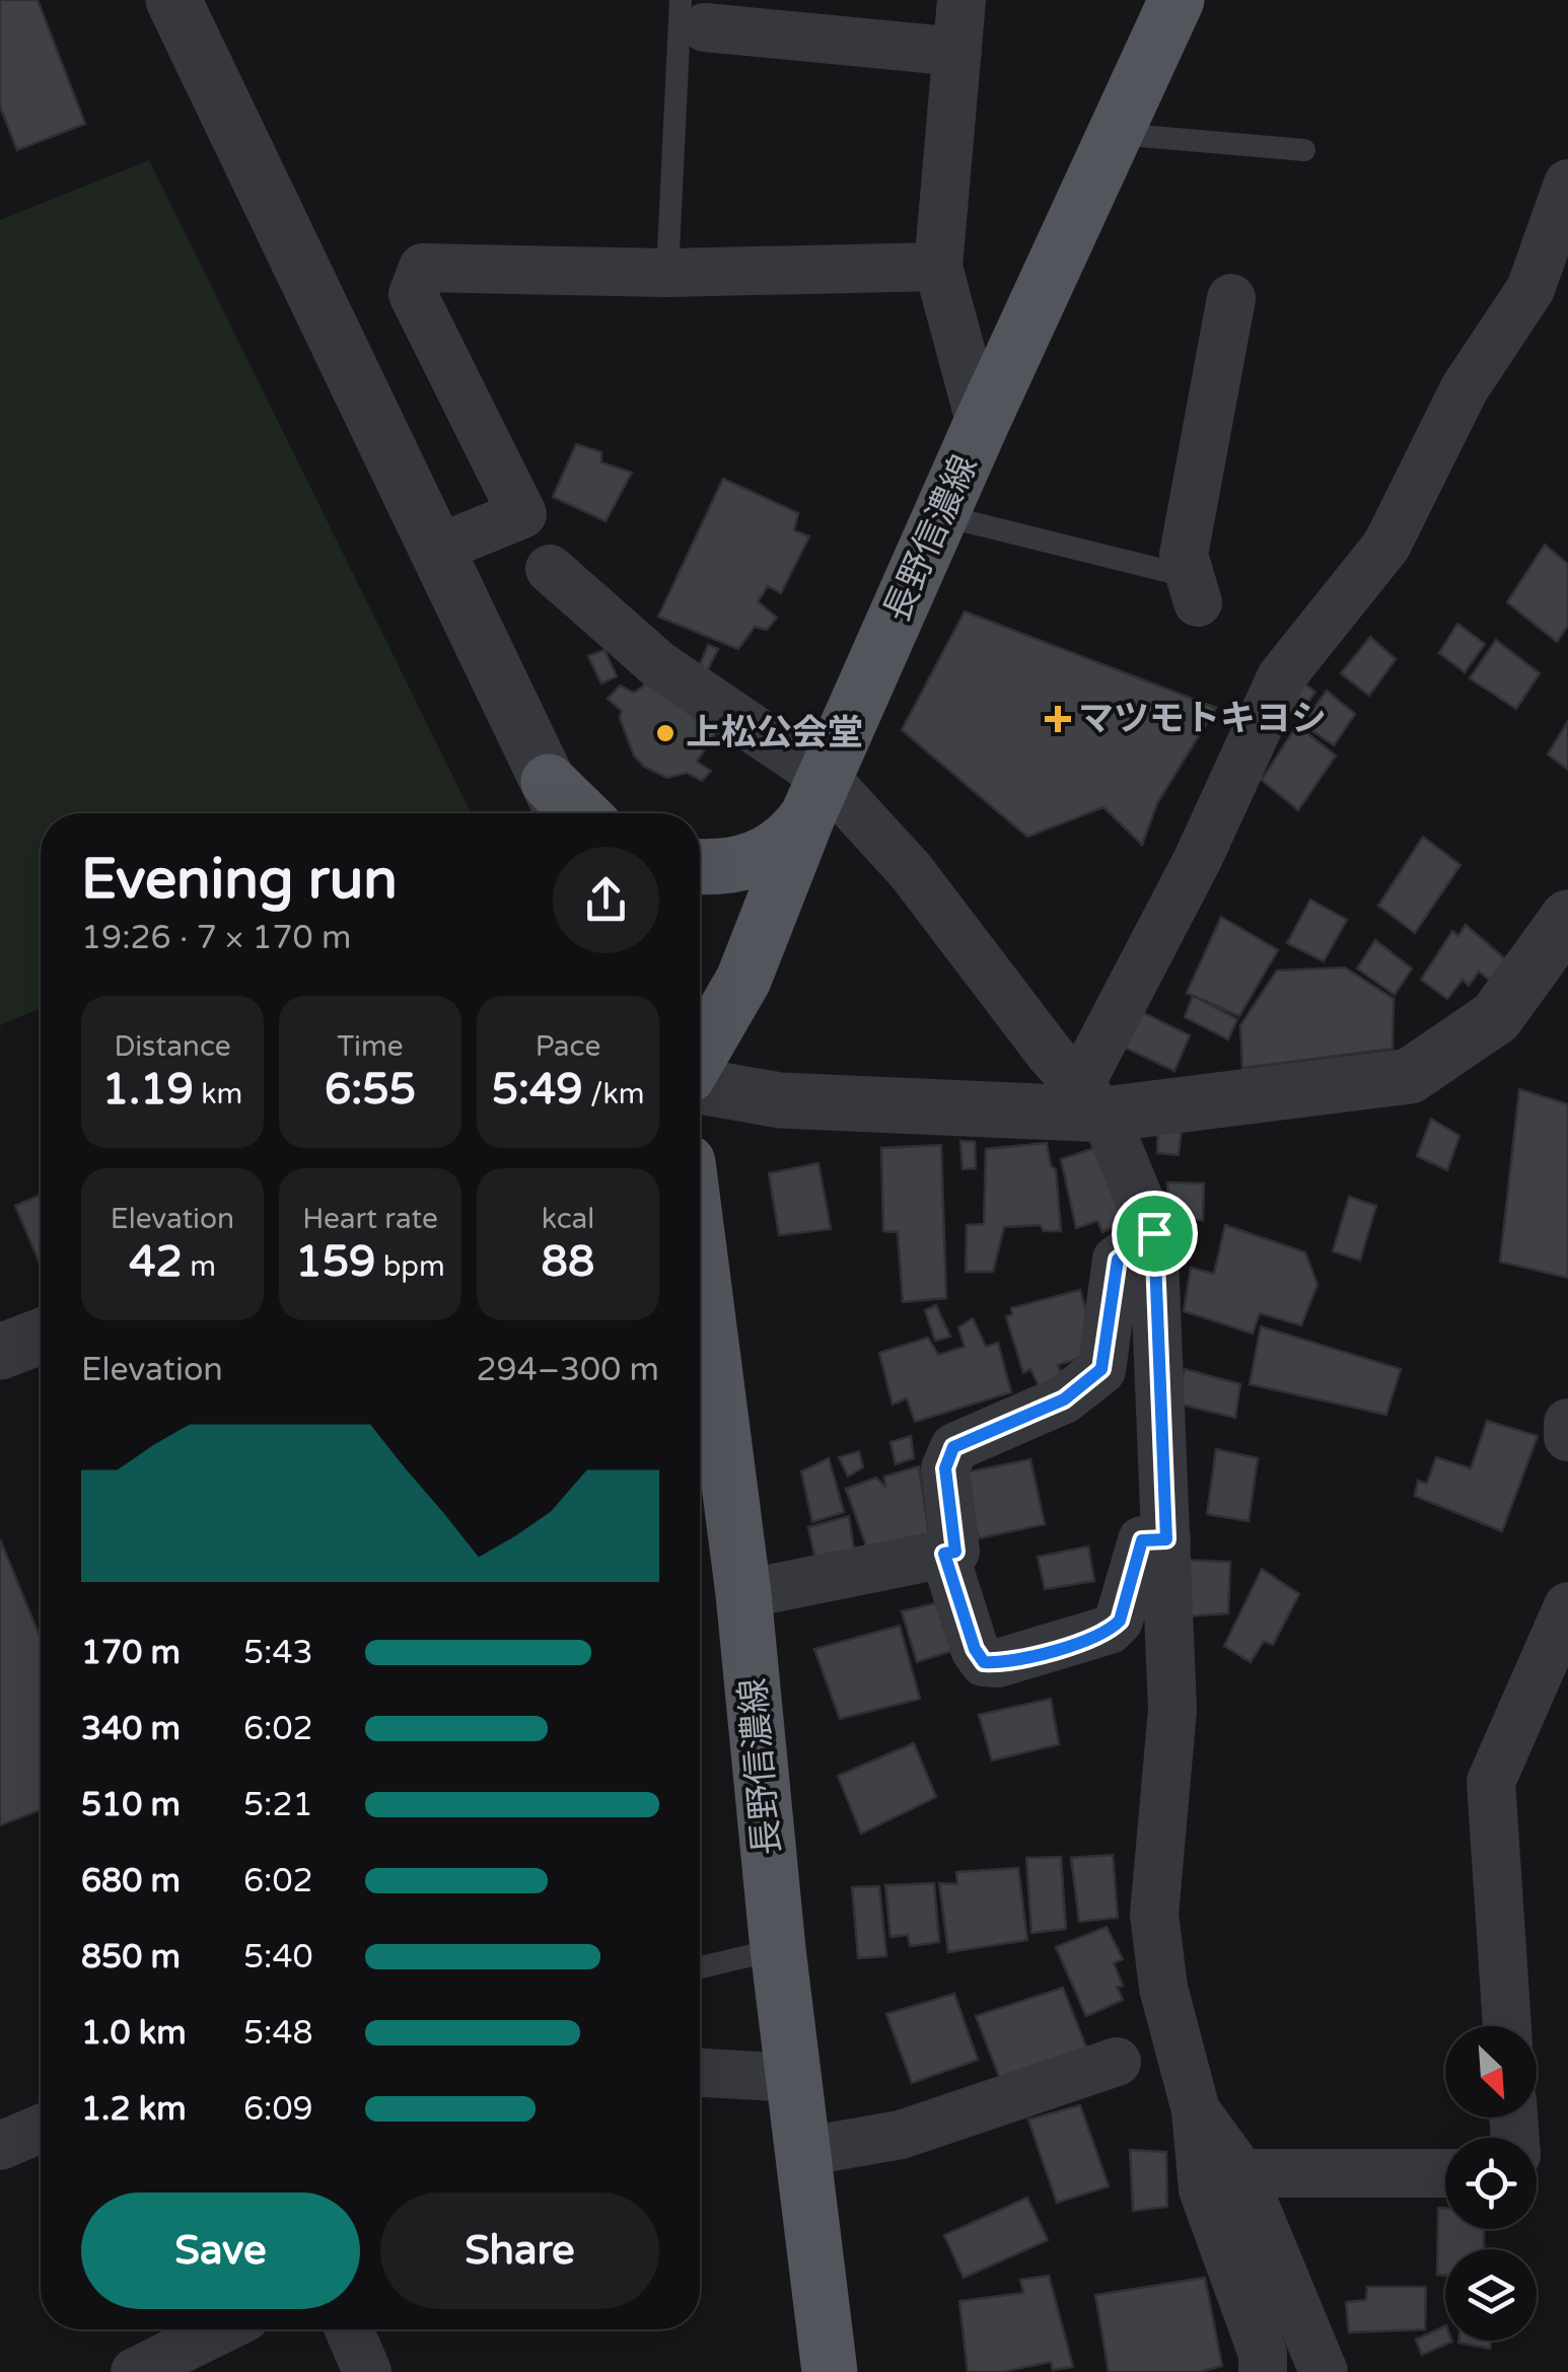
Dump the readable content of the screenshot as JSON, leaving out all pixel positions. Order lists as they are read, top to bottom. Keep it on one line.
{"streets":{"main road":["長野信濃線"]},"places":{"health":["マツモトキヨシ"],"other":["上松公会堂"]},"north":"bottom right","page":{"heading":["Evening run","19:26 · 7 × 170 m"],"stats":[["Distance","1.19 km"],["Time","6:55"],["Pace","5:49 /km"],["Elevation","42 m"],["Heart rate","159 bpm"],["kcal","88"]],"chart":["Elevation","294–300 m"],"list":[{"name":"170 m","note":"5:43"},{"name":"340 m","note":"6:02"},{"name":"510 m","note":"5:21"},{"name":"680 m","note":"6:02"},{"name":"850 m","note":"5:40"},{"name":"1.0 km","note":"5:48"},{"name":"1.2 km","note":"6:09"}],"buttons":["Save","Share"]}}
